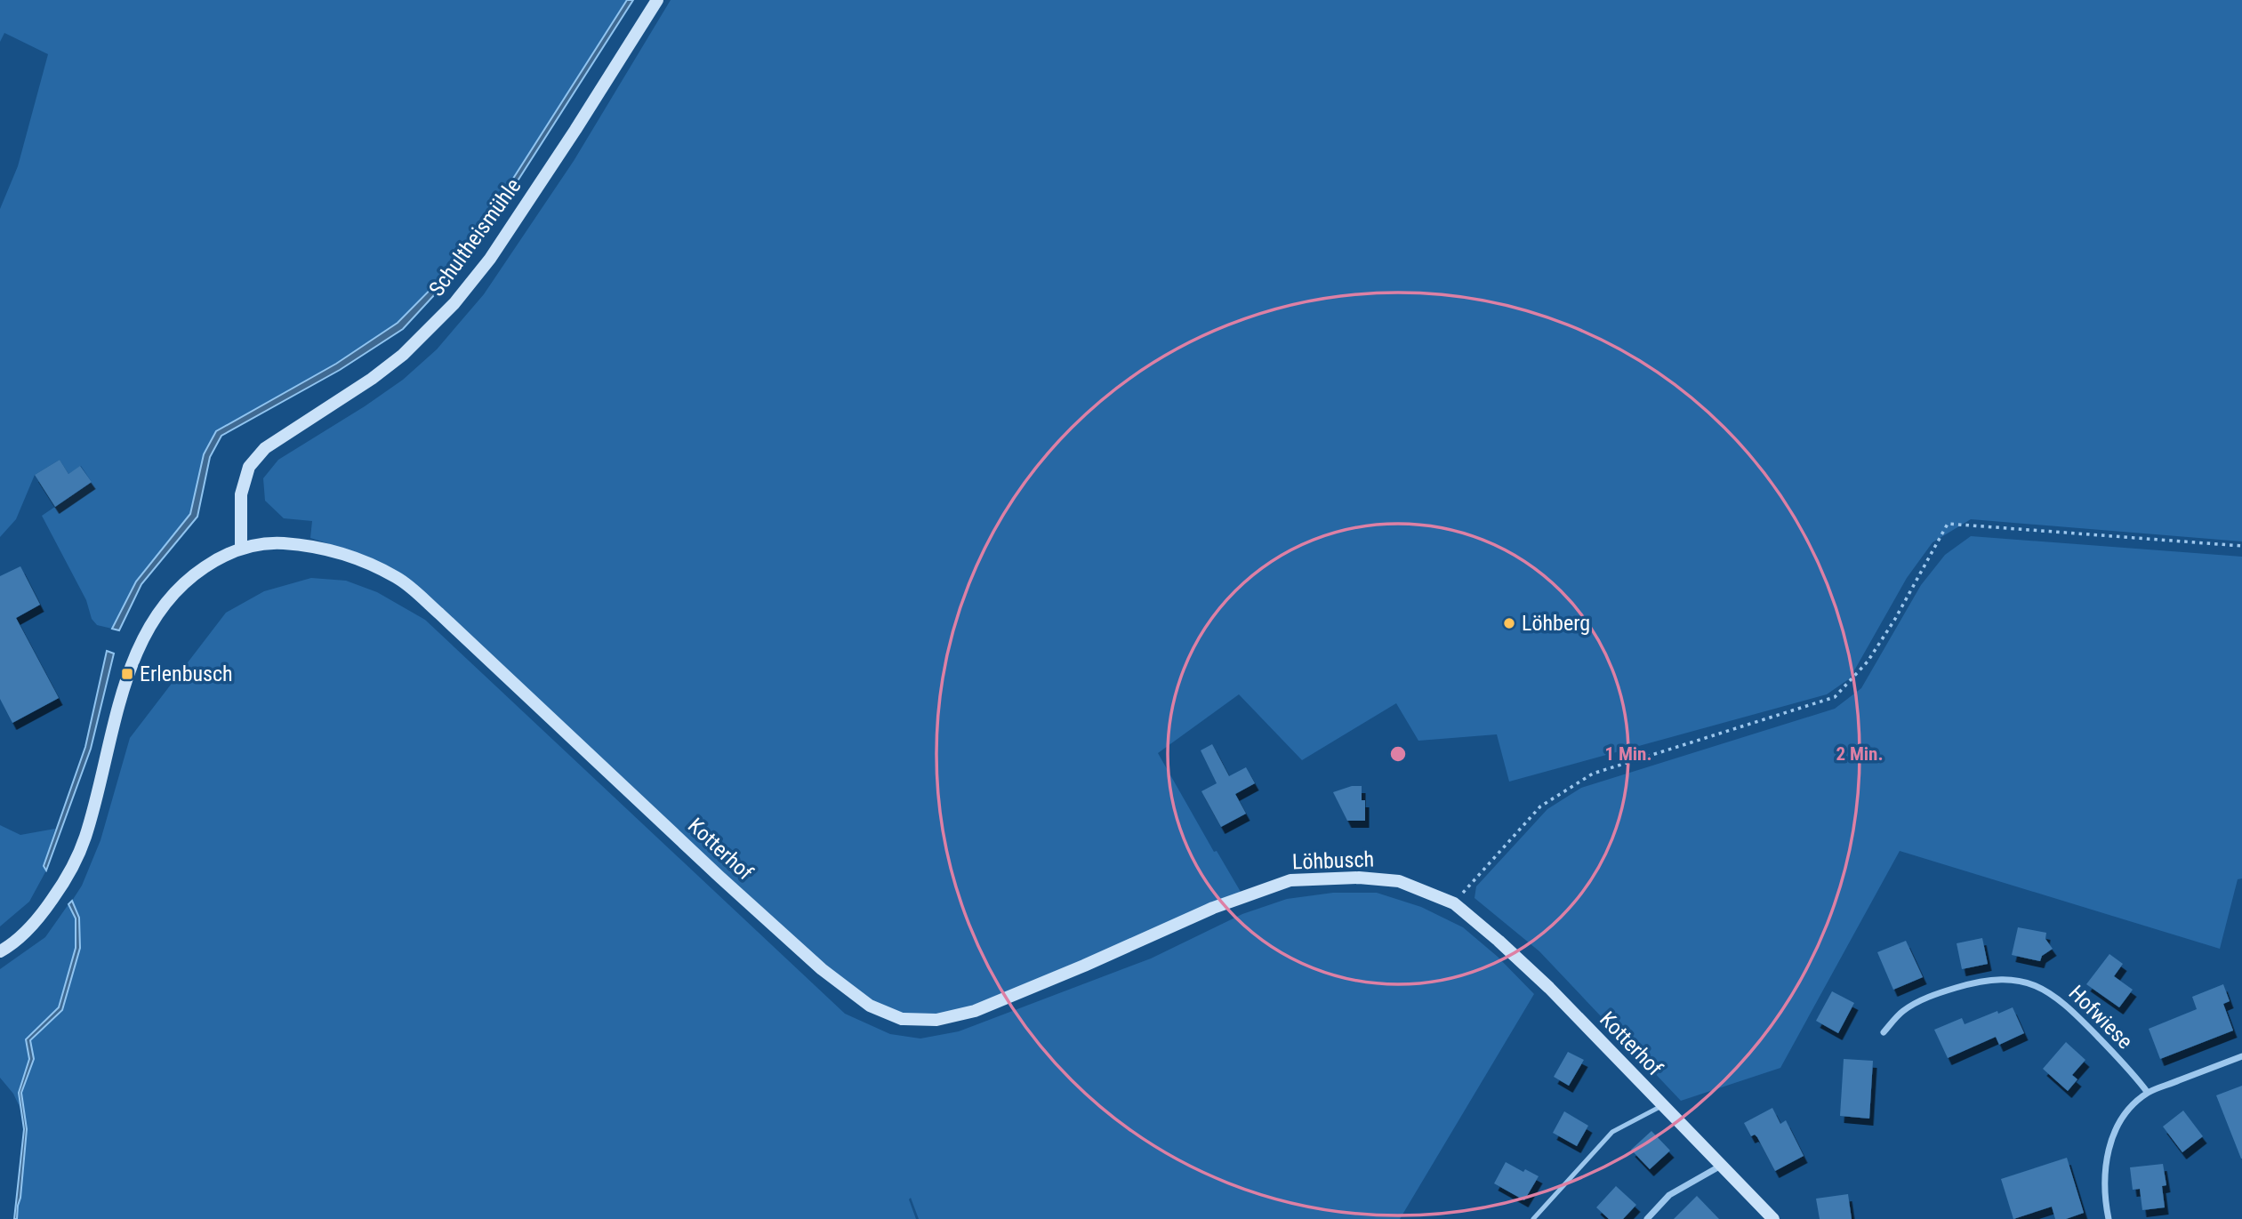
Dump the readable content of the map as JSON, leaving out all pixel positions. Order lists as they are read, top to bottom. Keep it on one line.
{"streets":{"street":["Schultheismühle","Kotterhof","Löhbusch","Hofwiese"]},"crossings":[["Schultheismühle","Kotterhof"],["Kotterhof","Löhbusch"]],"places":{"other":["Löhberg"],"transit":["Erlenbusch"]},"rings":["1 Min.","2 Min."]}
